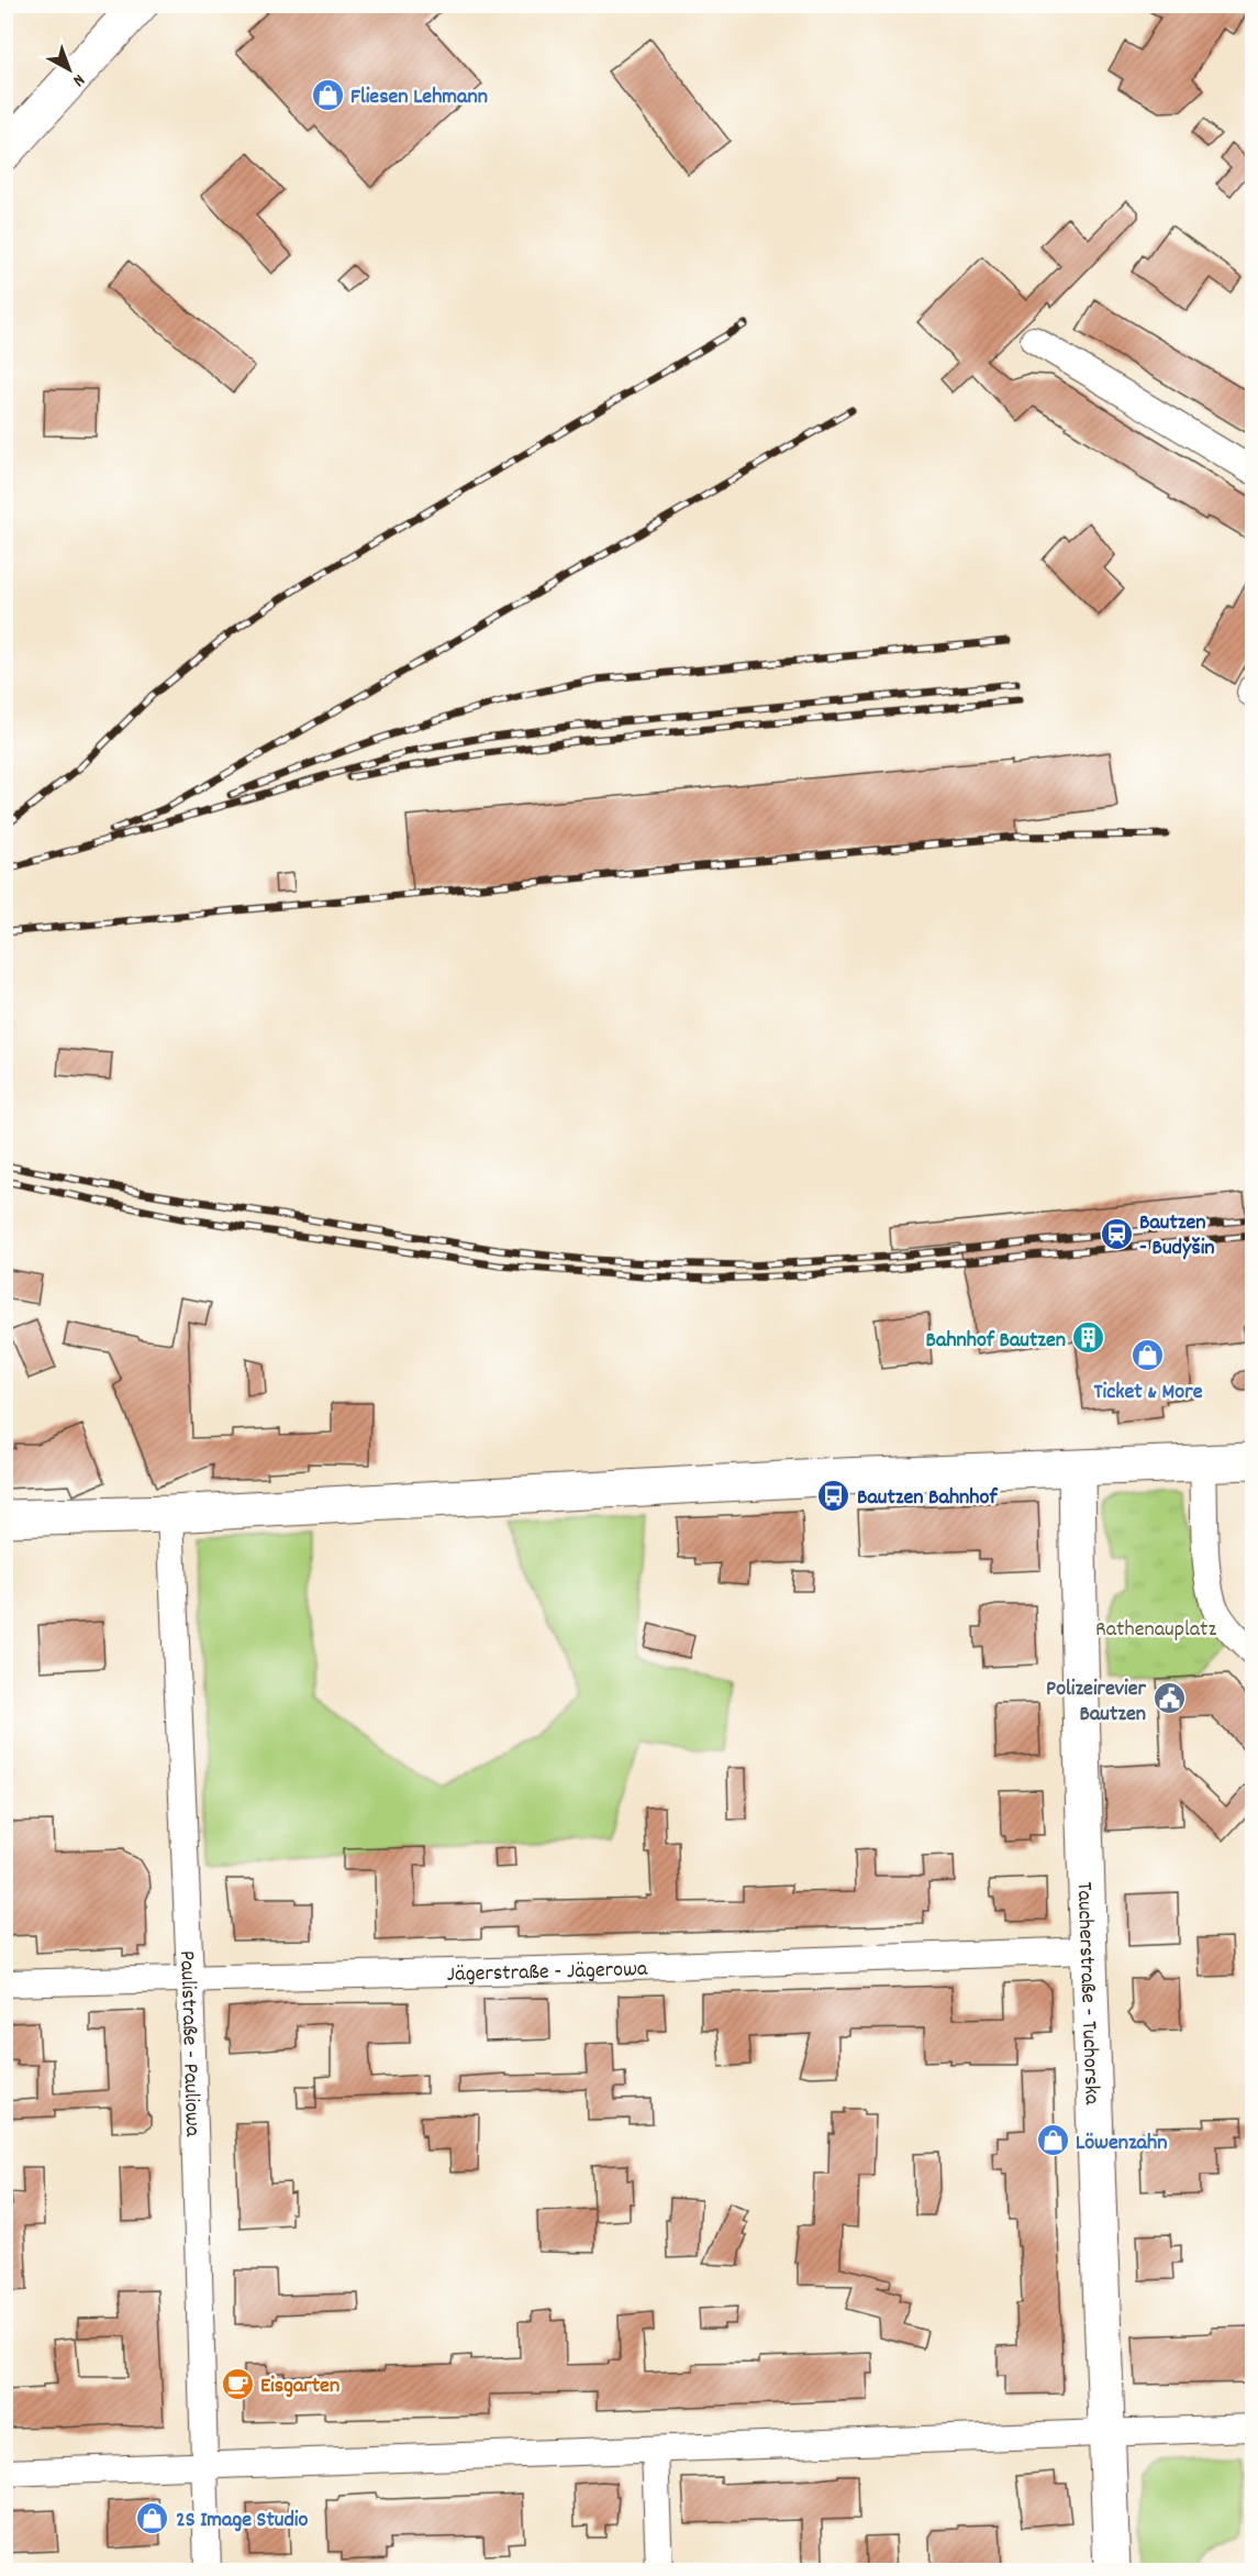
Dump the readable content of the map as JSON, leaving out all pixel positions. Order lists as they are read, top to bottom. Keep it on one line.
{"streets":{"street":["Jägerstraße - Jägerowa","Taucherstraße - Tuchorska","Paulistraße - Pauliowa"]},"crossings":[["Jägerstraße - Jägerowa","Taucherstraße - Tuchorska"],["Jägerstraße - Jägerowa","Paulistraße - Pauliowa"]],"parks":["Rathenauplatz"],"places":{"shop":["Fliesen Lehmann","Ticket & More","Löwenzahn","2S Image Studio"],"station":["Bautzen - Budyšin"],"building":["Bahnhof Bautzen"],"bus stop":["Bautzen Bahnhof"],"public building":["Polizeirevier Bautzen"],"cafe":["Eisgarten"]},"north":"bottom right"}
